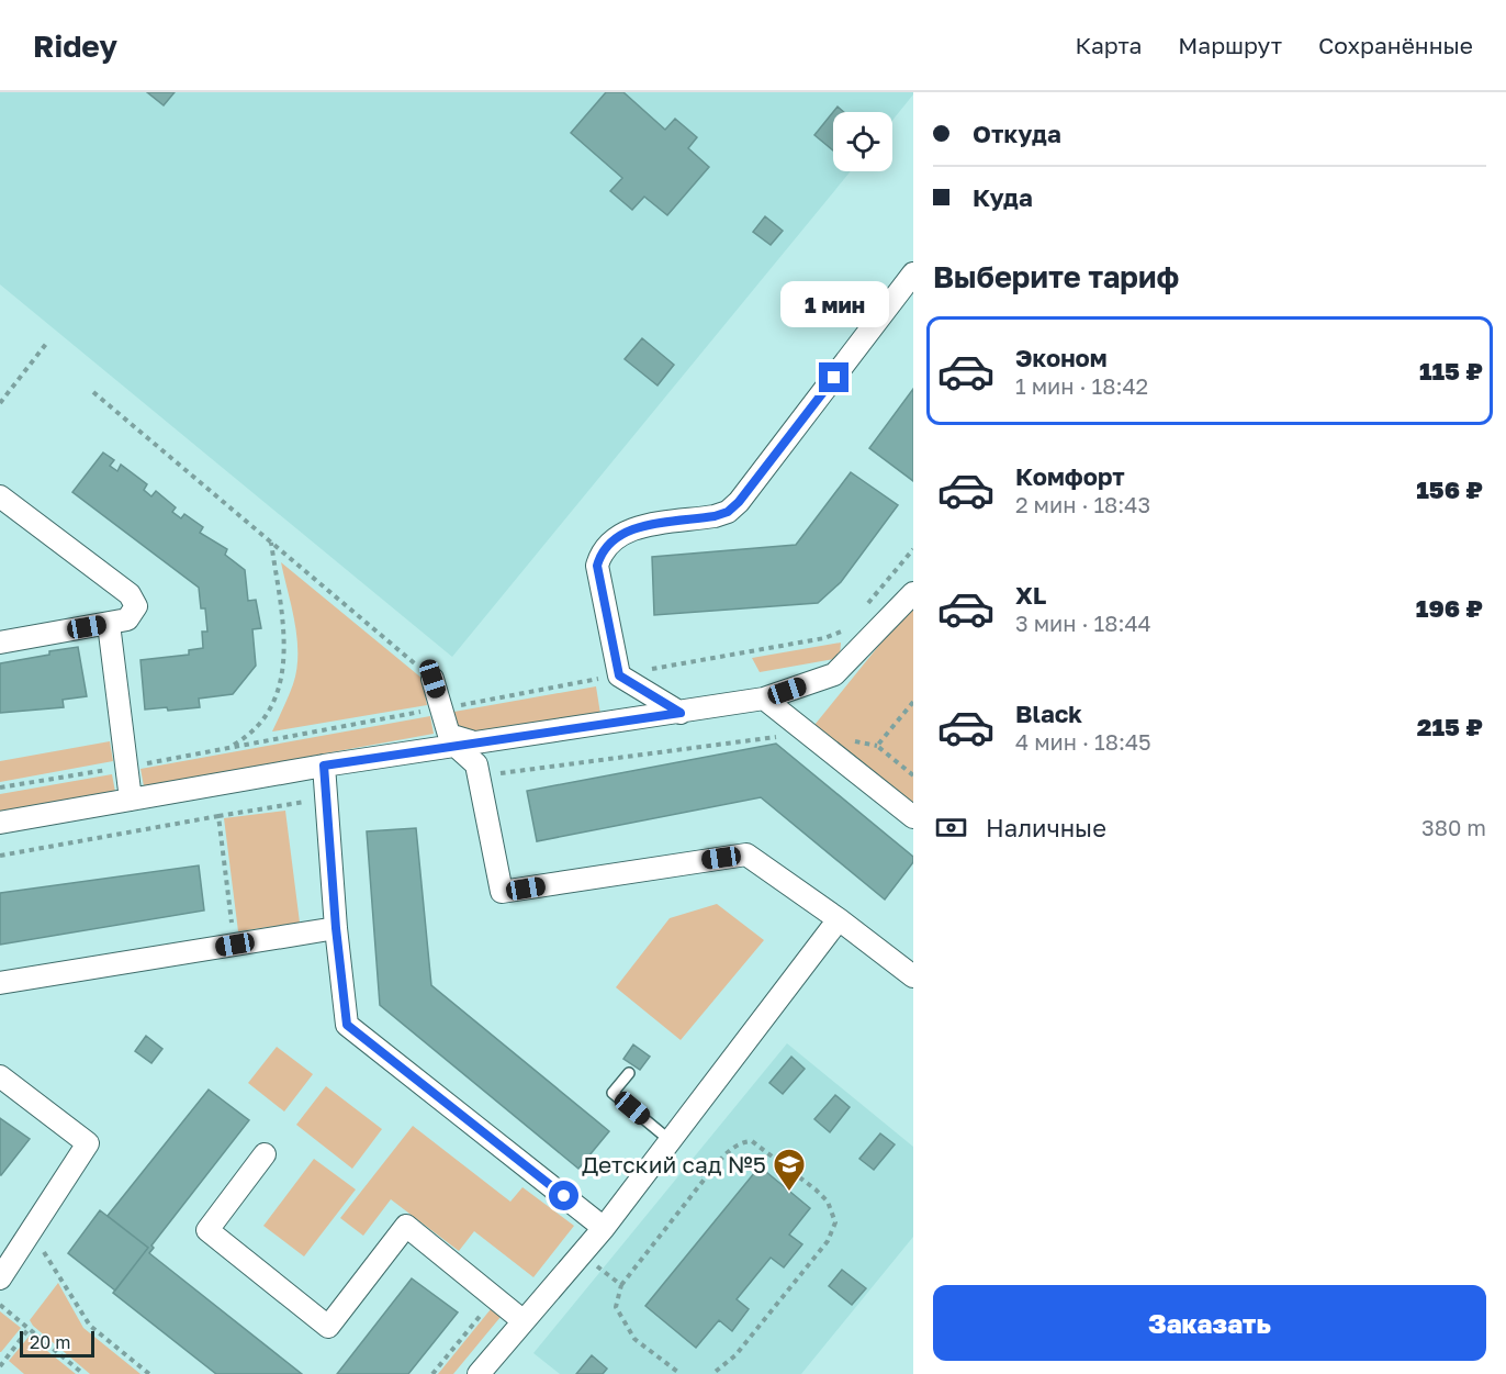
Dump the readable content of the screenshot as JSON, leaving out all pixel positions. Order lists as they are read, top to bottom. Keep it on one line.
{"places":{"school or university":["Детский сад №5"]},"scale_bar":"20 m","page":{"header":"Ridey","nav":["Карта","Маршрут","Сохранённые"],"banner":["Откуда","Куда"],"heading":"Выберите тариф","bubble":"1 мин","list":[{"name":"Эконом","note":"1 мин · 18:42","value":"115 ₽"},{"name":"Комфорт","note":"2 мин · 18:43","value":"156 ₽"},{"name":"XL","note":"3 мин · 18:44","value":"196 ₽"},{"name":"Black","note":"4 мин · 18:45","value":"215 ₽"}],"pay":["Наличные","380 m"],"buttons":"Заказать","scale":"20 m"}}
